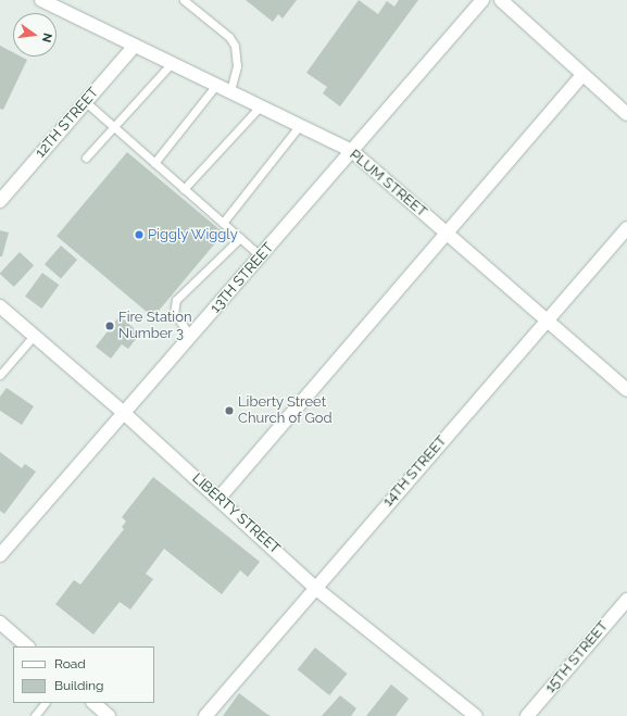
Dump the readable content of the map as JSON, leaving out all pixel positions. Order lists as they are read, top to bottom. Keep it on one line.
{"streets":{"street":["12TH STREET","PLUM STREET","13TH STREET","14TH STREET","LIBERTY STREET","15TH STREET"]},"crossings":[["12TH STREET","PLUM STREET"],["PLUM STREET","13TH STREET"],["PLUM STREET","14TH STREET"],["13TH STREET","LIBERTY STREET"],["14TH STREET","LIBERTY STREET"]],"places":["Piggly Wiggly","Fire Station Number 3","Liberty Street Church of God"],"legend":["Road","Building"],"north":"right"}
